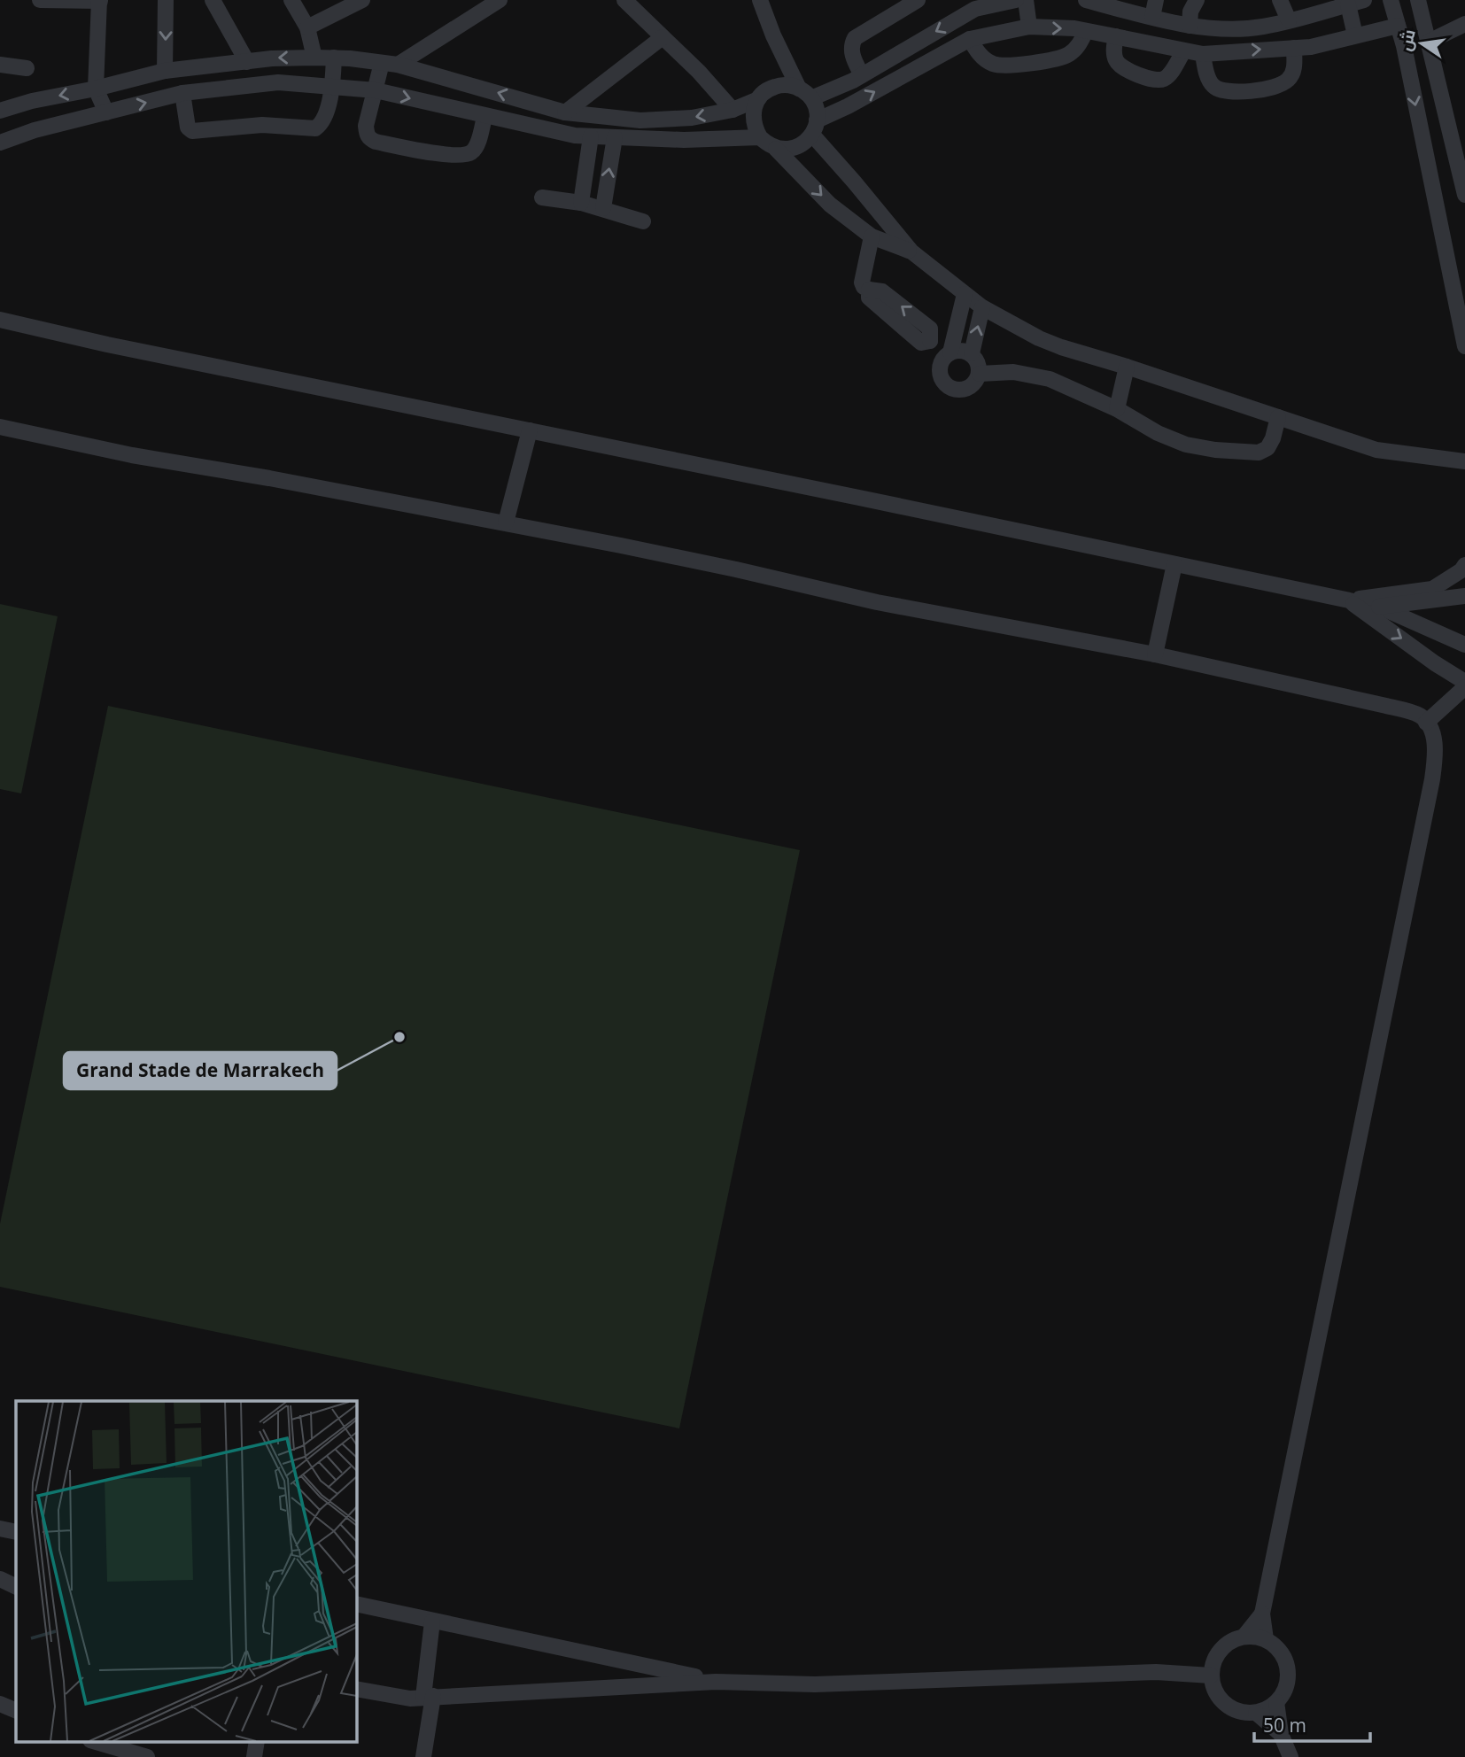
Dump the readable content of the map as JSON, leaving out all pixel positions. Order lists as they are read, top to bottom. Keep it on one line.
{"places":["Grand Stade de Marrakech"],"scale_bar":"50 m","north":"left"}
